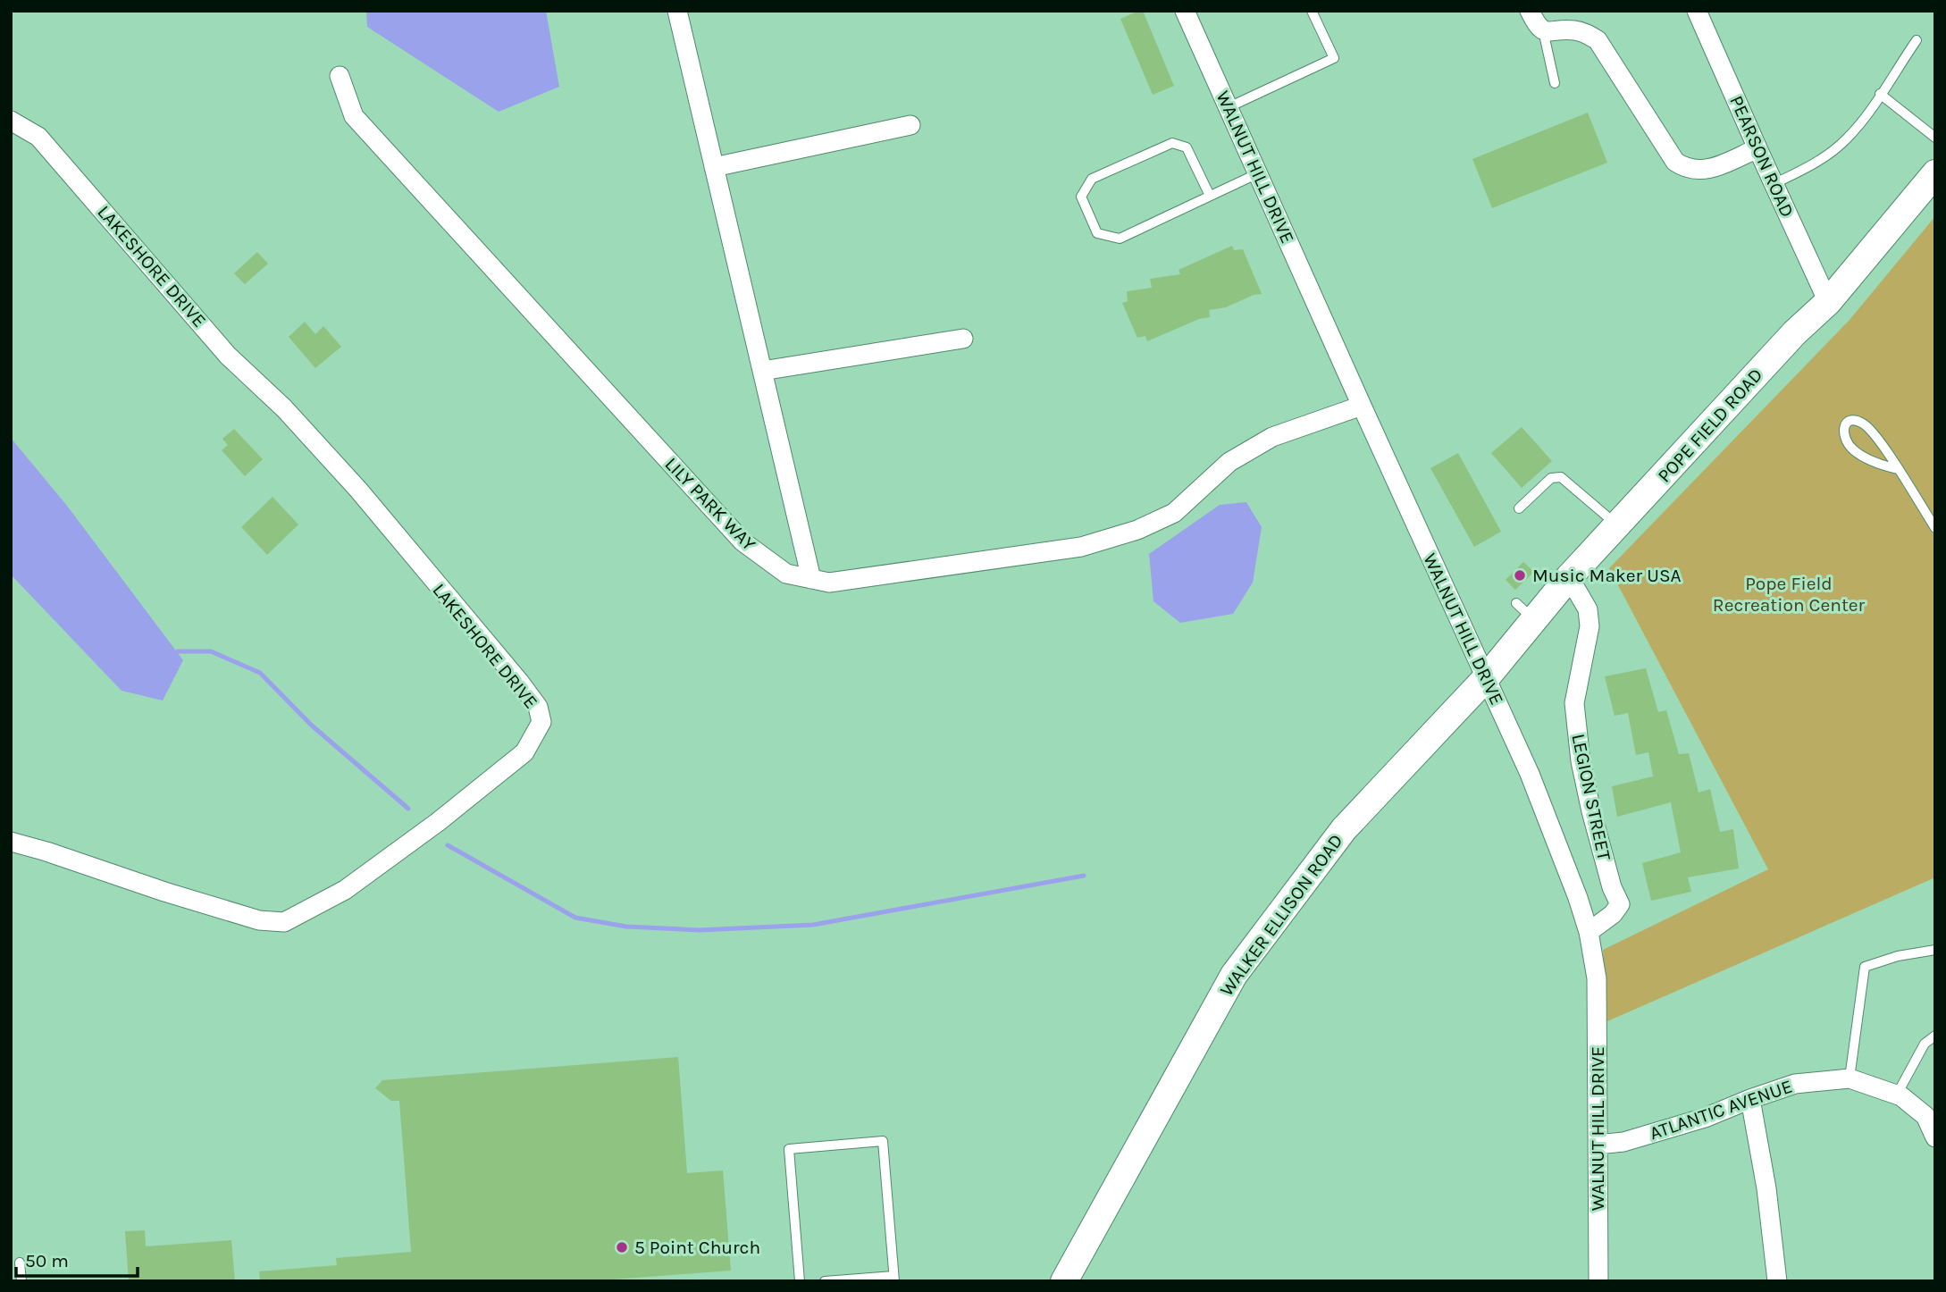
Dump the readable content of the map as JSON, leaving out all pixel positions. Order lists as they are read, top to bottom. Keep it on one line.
{"streets":{"street":["PEARSON ROAD","WALNUT HILL DRIVE","LAKESHORE DRIVE","POPE FIELD ROAD","LILY PARK WAY","LEGION STREET","WALKER ELLISON ROAD","ATLANTIC AVENUE"]},"crossings":[["PEARSON ROAD","POPE FIELD ROAD"],["WALNUT HILL DRIVE","POPE FIELD ROAD"],["WALNUT HILL DRIVE","LILY PARK WAY"],["WALNUT HILL DRIVE","LEGION STREET"],["WALNUT HILL DRIVE","WALKER ELLISON ROAD"],["WALNUT HILL DRIVE","ATLANTIC AVENUE"],["POPE FIELD ROAD","LEGION STREET"],["POPE FIELD ROAD","WALKER ELLISON ROAD"]],"parks":["Pope Field Recreation Center"],"places":["Music Maker USA","5 Point Church"],"scale_bar":"50 m"}
